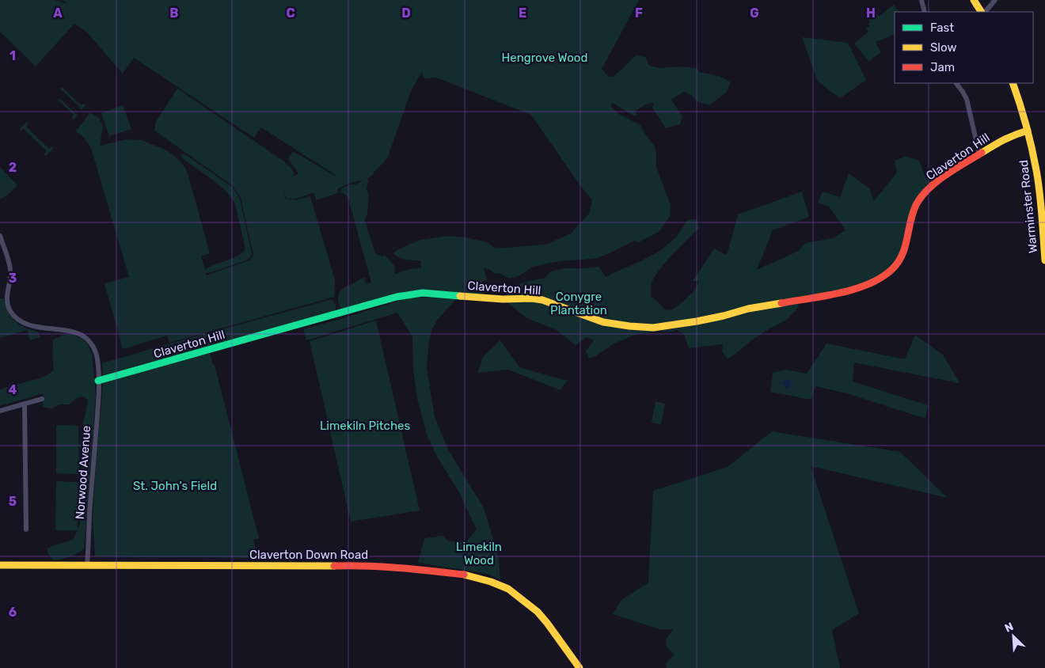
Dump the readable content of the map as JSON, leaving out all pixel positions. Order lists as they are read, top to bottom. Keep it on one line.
{"streets":{"main road":["Claverton Hill","Warminster Road","Claverton Down Road"],"street":["Norwood Avenue"]},"crossings":[["Claverton Hill","Warminster Road"],["Claverton Hill","Norwood Avenue"],["Norwood Avenue","Claverton Down Road"]],"parks":["Hengrove Wood","Conygre Plantation","Limekiln Pitches","St. John's Field","Limekiln Wood"],"legend":["Fast","Slow","Jam"],"north":"top left","grid":{"columns":["A","B","C","D","E","F","G","H"],"rows":["1","2","3","4","5","6"]}}
